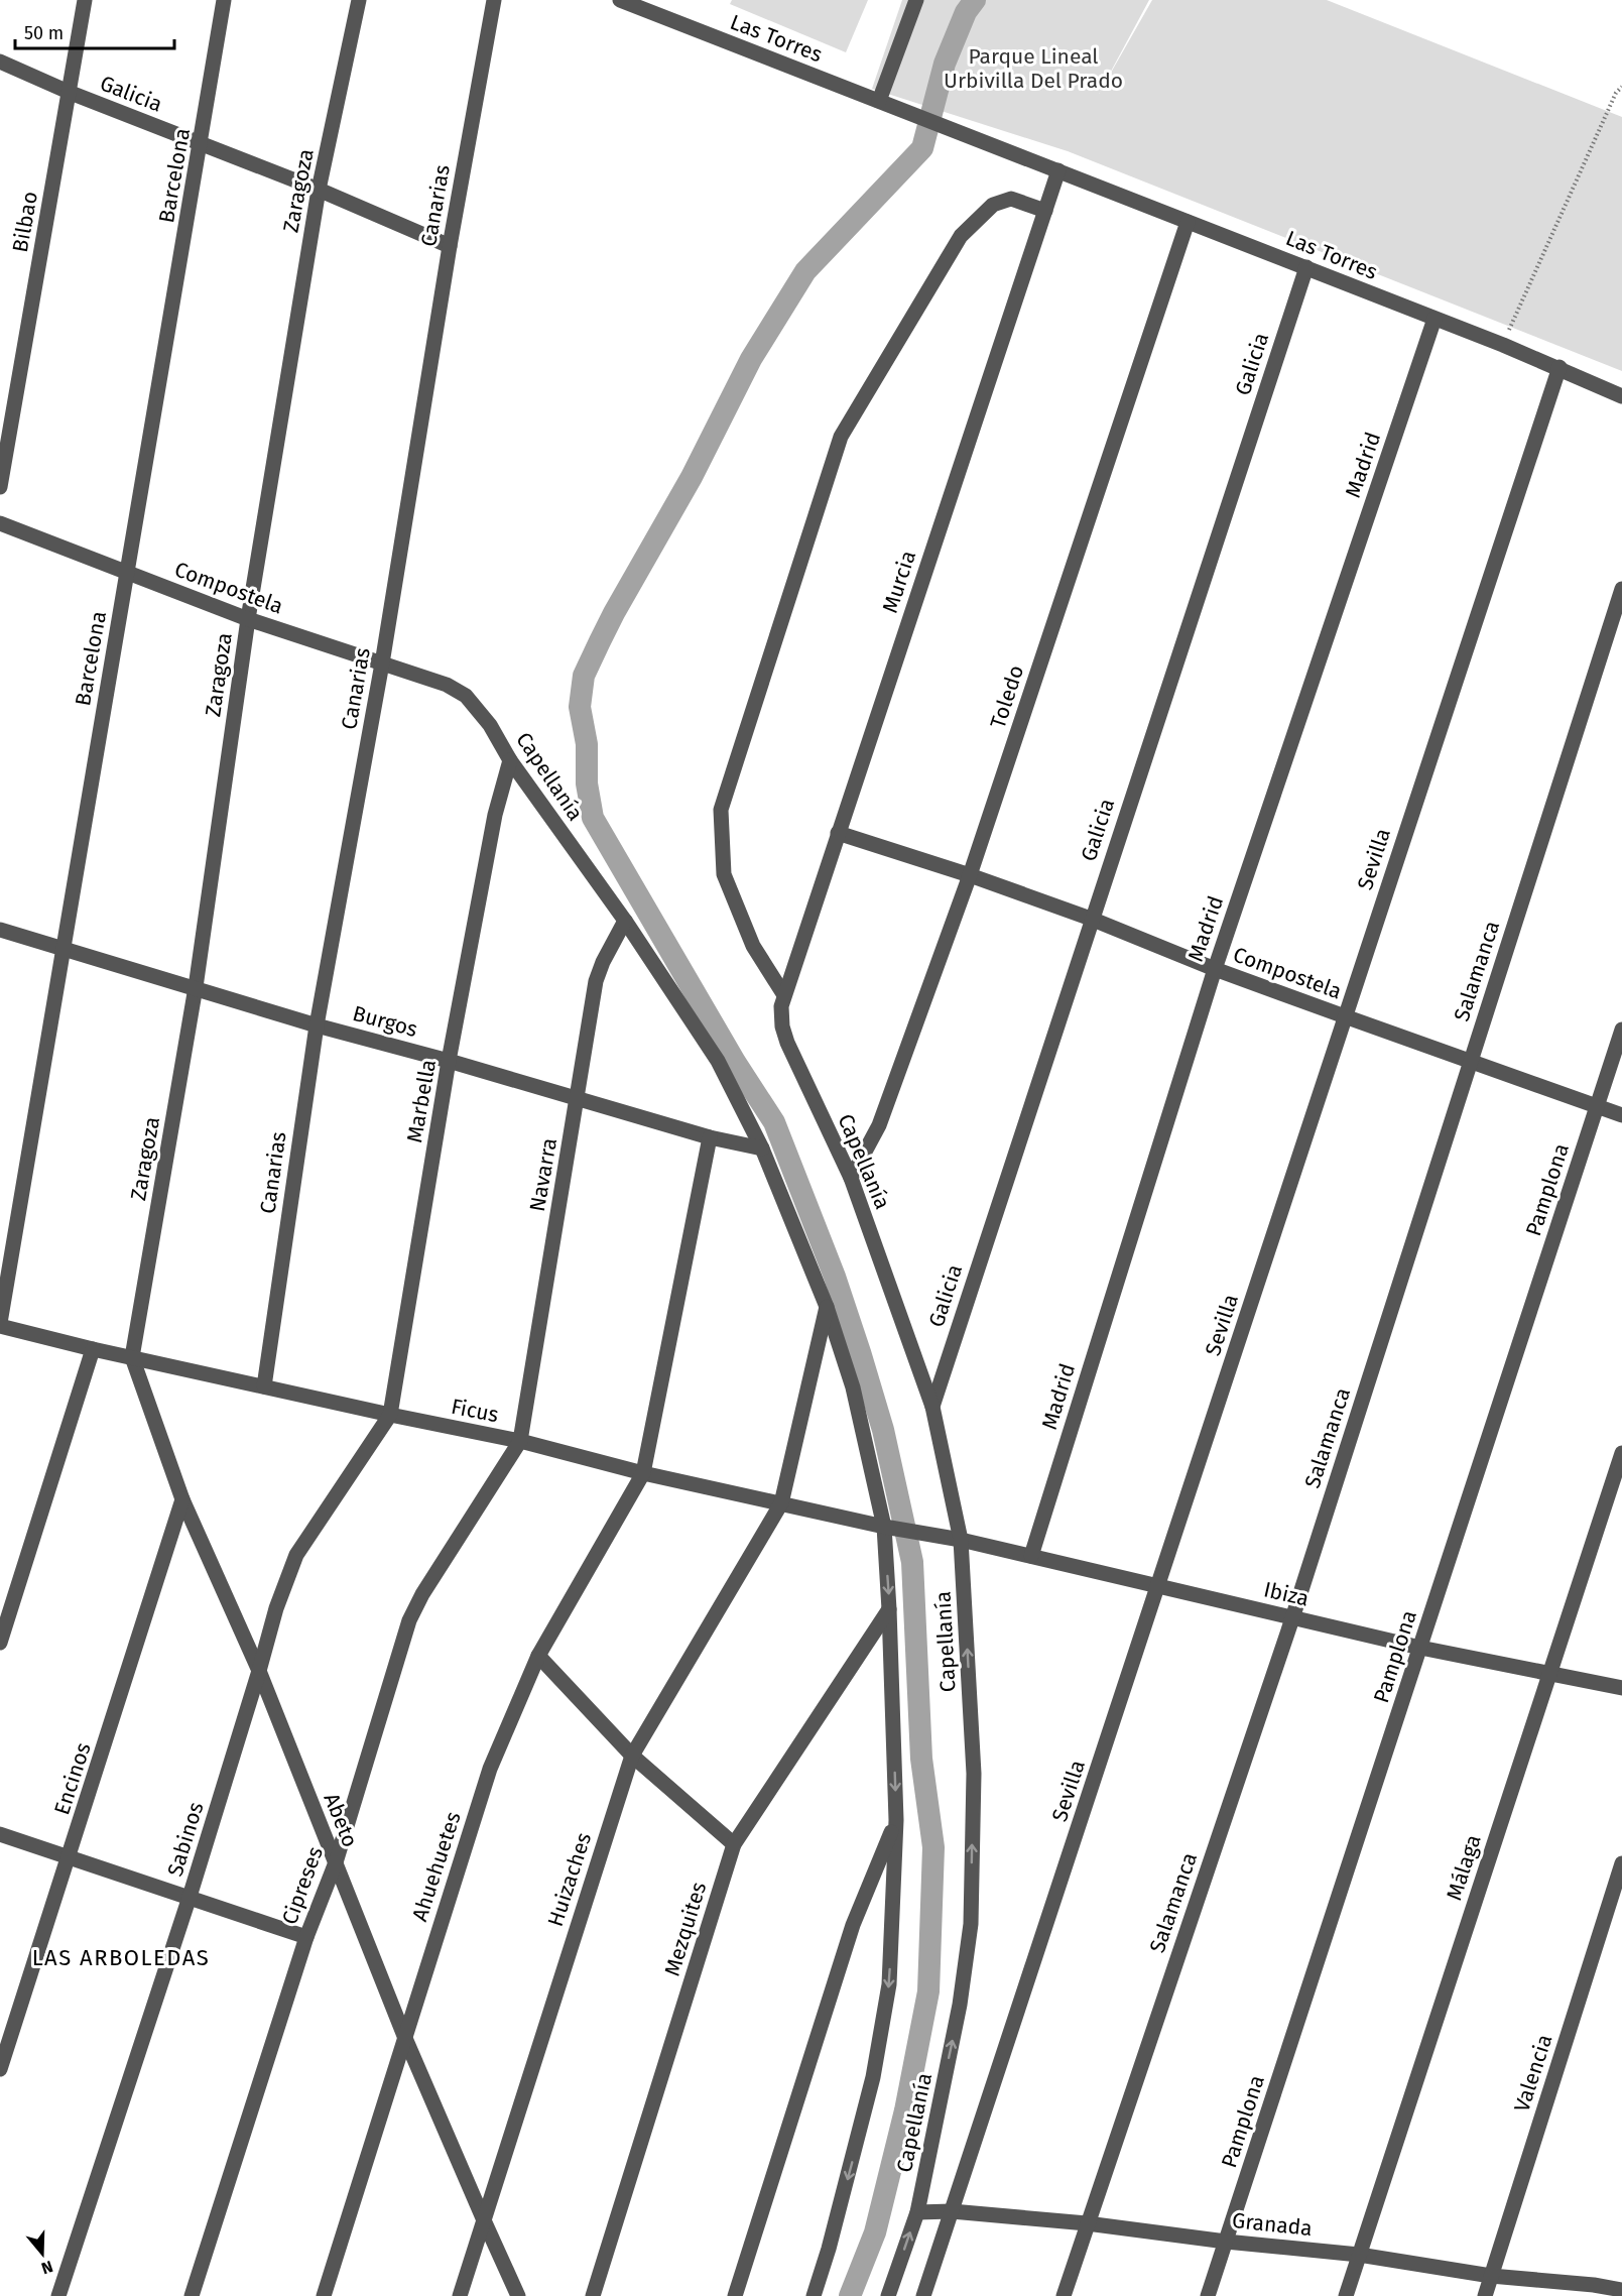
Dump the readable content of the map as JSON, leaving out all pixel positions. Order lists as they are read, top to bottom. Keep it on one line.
{"streets":{"street":["Las Torres","Galicia","Barcelona","Zaragoza","Canarias","Bilbao","Madrid","Murcia","Compostela","Toledo","Capellanía","Sevilla","Salamanca","Burgos","Marbella","Navarra","Pamplona","Ficus","Ibiza","Encinos","Abeto","Sabinos","Ahuehuetes","Málaga","Huizaches","Cipreses","Mezquites","Valencia","Granada"]},"crossings":[["Las Torres","Galicia"],["Las Torres","Madrid"],["Las Torres","Murcia"],["Las Torres","Toledo"],["Las Torres","Sevilla"],["Galicia","Barcelona"],["Galicia","Zaragoza"],["Galicia","Canarias"],["Galicia","Bilbao"],["Galicia","Compostela"],["Galicia","Capellanía"],["Barcelona","Compostela"],["Barcelona","Burgos"],["Barcelona","Ficus"],["Zaragoza","Compostela"],["Zaragoza","Burgos"],["Zaragoza","Ficus"],["Zaragoza","Abeto"],["Canarias","Compostela"],["Canarias","Burgos"],["Canarias","Ficus"],["Madrid","Compostela"],["Madrid","Ibiza"],["Murcia","Compostela"],["Murcia","Capellanía"],["Compostela","Toledo"],["Compostela","Capellanía"],["Compostela","Sevilla"],["Compostela","Salamanca"],["Compostela","Pamplona"],["Toledo","Capellanía"],["Capellanía","Burgos"],["Capellanía","Marbella"],["Capellanía","Navarra"],["Capellanía","Ficus"],["Capellanía","Ibiza"],["Capellanía","Huizaches"],["Capellanía","Granada"],["Sevilla","Ibiza"],["Sevilla","Granada"],["Salamanca","Ibiza"],["Salamanca","Granada"],["Burgos","Marbella"],["Burgos","Navarra"],["Burgos","Ahuehuetes"],["Marbella","Ficus"],["Marbella","Sabinos"],["Navarra","Ficus"],["Navarra","Cipreses"],["Pamplona","Ibiza"],["Pamplona","Granada"],["Ficus","Ibiza"],["Ficus","Abeto"],["Ficus","Sabinos"],["Ficus","Ahuehuetes"],["Ficus","Huizaches"],["Ficus","Cipreses"],["Ibiza","Málaga"],["Encinos","Abeto"],["Abeto","Sabinos"],["Abeto","Ahuehuetes"],["Abeto","Huizaches"],["Abeto","Cipreses"],["Málaga","Granada"],["Valencia","Granada"]],"districts":["LAS ARBOLEDAS"],"parks":["Parque Lineal Urbivilla Del Prado"],"scale_bar":"50 m","north":"bottom"}
